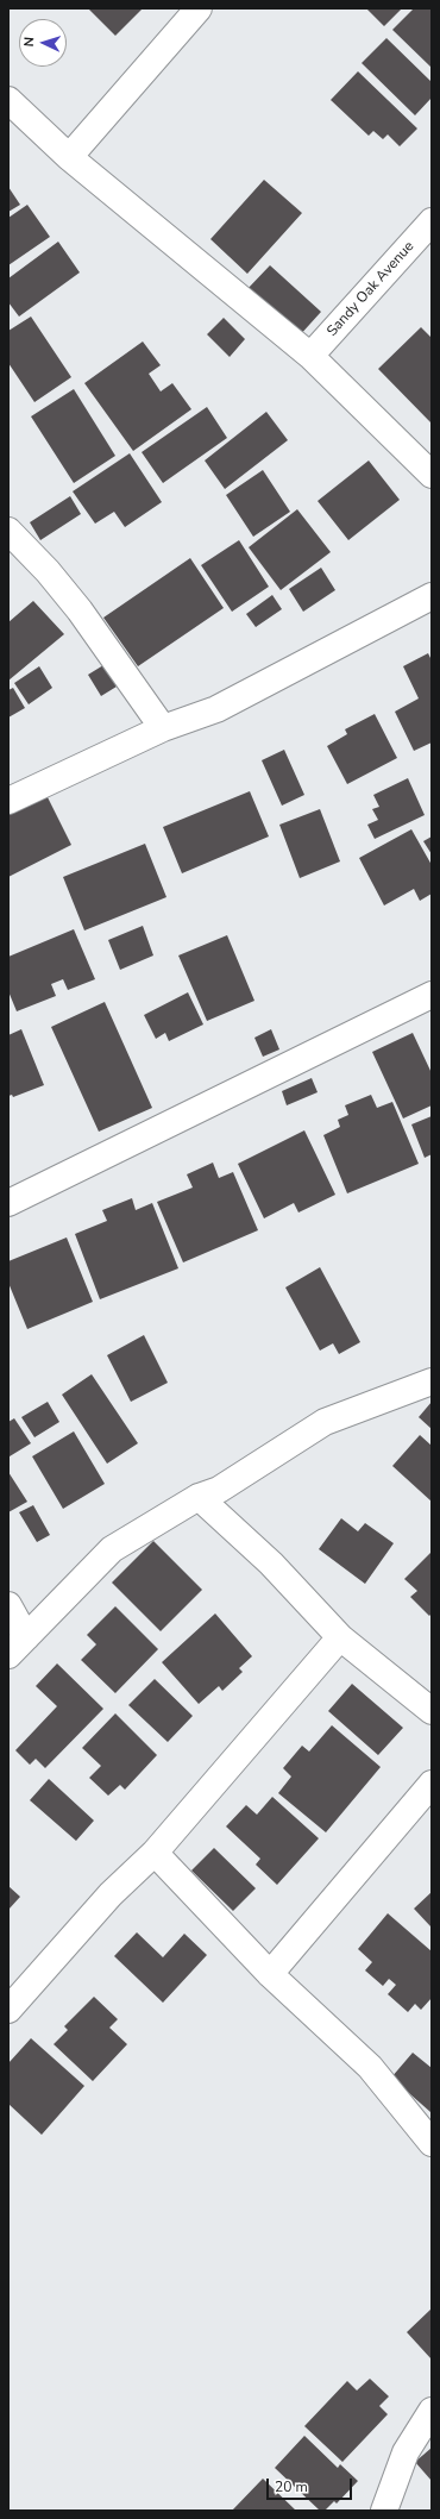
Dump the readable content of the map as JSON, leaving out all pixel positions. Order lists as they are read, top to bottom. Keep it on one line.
{"streets":{"street":["Sandy Oak Avenue"]},"scale_bar":"20 m","north":"left"}
